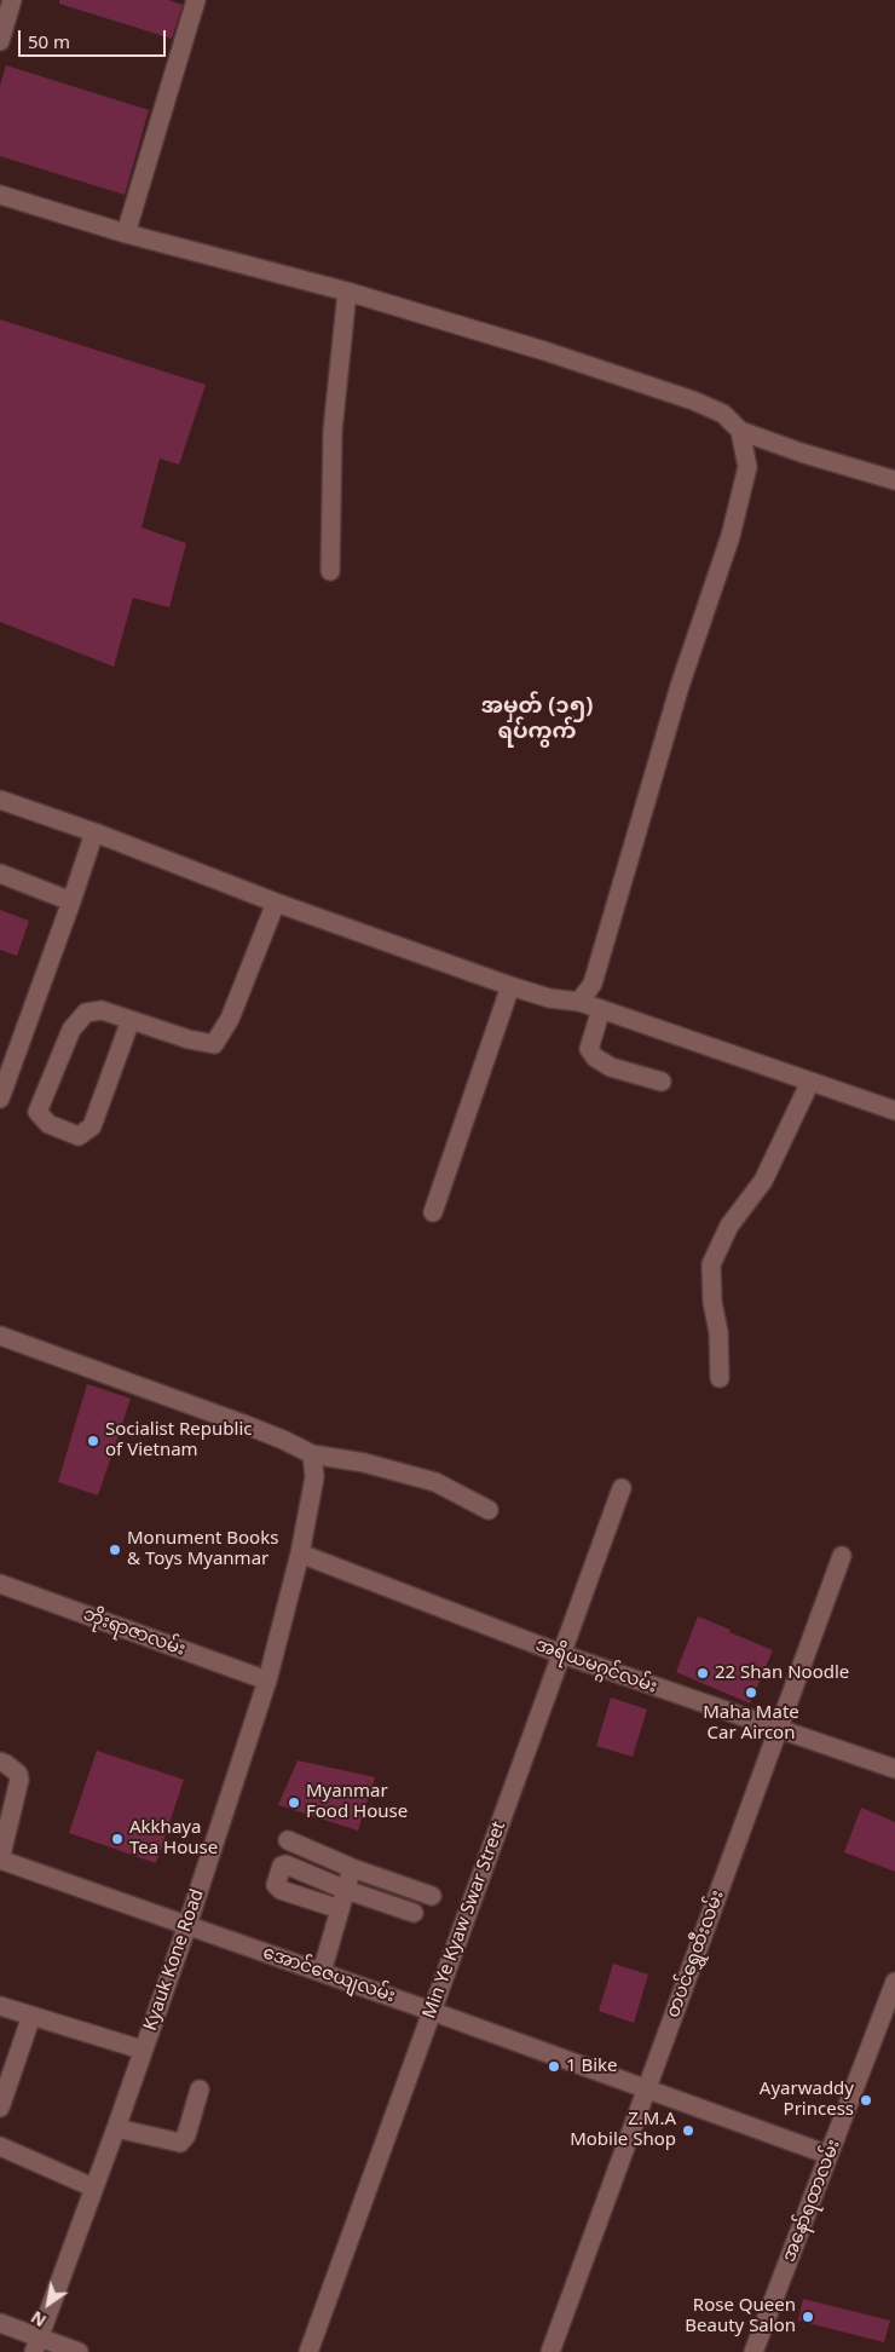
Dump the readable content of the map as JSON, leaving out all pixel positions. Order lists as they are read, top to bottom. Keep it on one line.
{"streets":{"street":["ဘိုးရာဇာလမ်း","အရိယမဂ္ဂင်လမ်း","Min Ye Kyaw Swar Street","တပင်ရွှေထီးလမ်း","Kyauk Kone Road","အောင်ဇေယျလမ်း","အနော်ရထာလမ်း"]},"crossings":[["ဘိုးရာဇာလမ်း","Kyauk Kone Road"],["အရိယမဂ္ဂင်လမ်း","Min Ye Kyaw Swar Street"],["အရိယမဂ္ဂင်လမ်း","တပင်ရွှေထီးလမ်း"],["အရိယမဂ္ဂင်လမ်း","Kyauk Kone Road"],["Min Ye Kyaw Swar Street","အောင်ဇေယျလမ်း"],["တပင်ရွှေထီးလမ်း","အောင်ဇေယျလမ်း"],["Kyauk Kone Road","အောင်ဇေယျလမ်း"],["အောင်ဇေယျလမ်း","အနော်ရထာလမ်း"]],"districts":["အမှတ် (၁၅) ရပ်ကွက်"],"places":["Socialist Republic of Vietnam","Monument Books & Toys Myanmar","22 Shan Noodle","Maha Mate Car Aircon","Myanmar Food House","Akkhaya Tea House","1 Bike","Ayarwaddy Princess","Z.M.A Mobile Shop","Rose Queen Beauty Salon"],"scale_bar":"50 m","north":"bottom left"}
